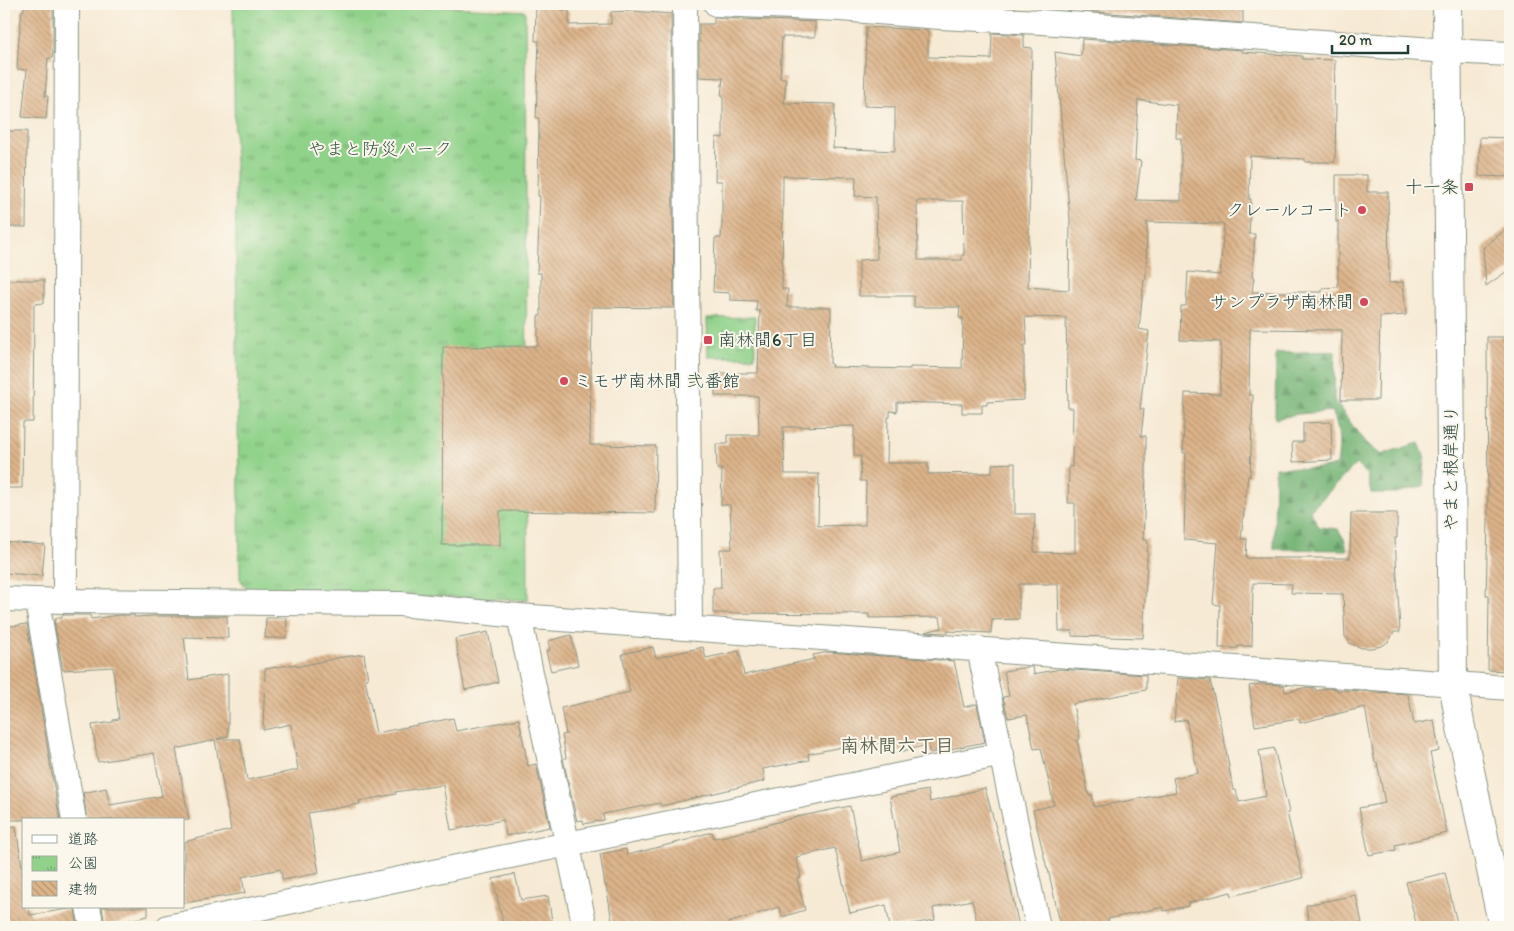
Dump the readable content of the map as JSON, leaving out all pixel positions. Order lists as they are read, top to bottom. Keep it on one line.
{"streets":{"street":["やまと根岸通り"]},"districts":["南林間六丁目"],"parks":["やまと防災パーク"],"places":{"transit":["十一条","南林間6丁目"],"other":["クレールコート","サンプラザ南林間","ミモザ南林間 弐番館"]},"legend":["道路","公園","建物"],"scale_bar":"20 m"}
